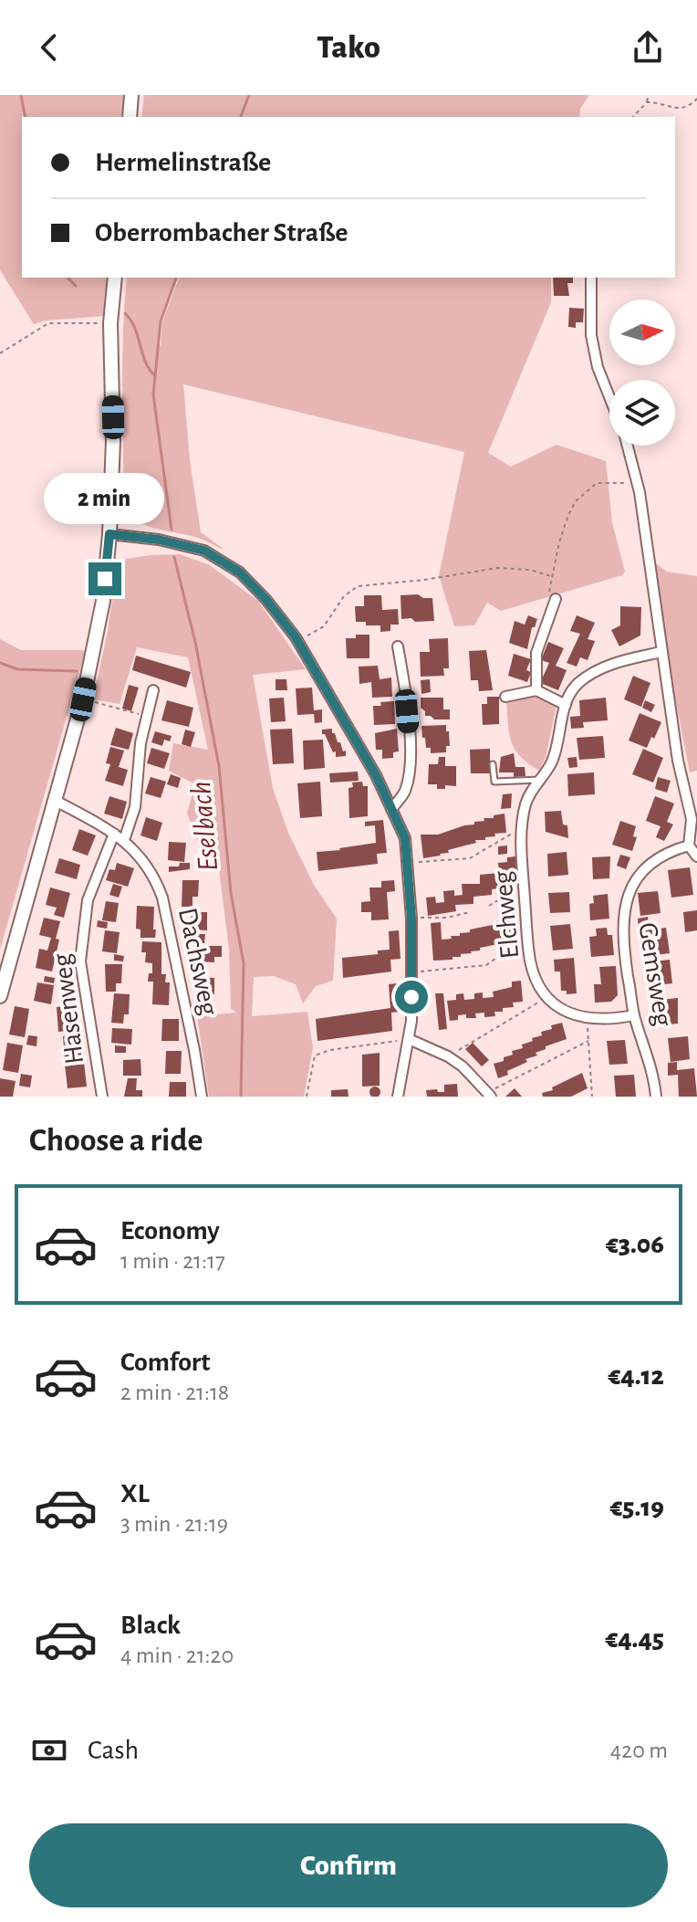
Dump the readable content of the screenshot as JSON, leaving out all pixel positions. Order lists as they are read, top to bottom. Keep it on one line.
{"streets":{"street":["Elchweg","Dachsweg","Gemsweg","Hasenweg"]},"crossings":[["Dachsweg","Hasenweg"]],"water":["Eselbach"],"north":"right","page":{"header":"Tako","banner":["Hermelinstraße","Oberrombacher Straße"],"bubble":"2 min","heading":"Choose a ride","list":[{"name":"Economy","note":"1 min · 21:17","value":"€3.06"},{"name":"Comfort","note":"2 min · 21:18","value":"€4.12"},{"name":"XL","note":"3 min · 21:19","value":"€5.19"},{"name":"Black","note":"4 min · 21:20","value":"€4.45"}],"pay":["Cash","420 m"],"buttons":"Confirm"}}
